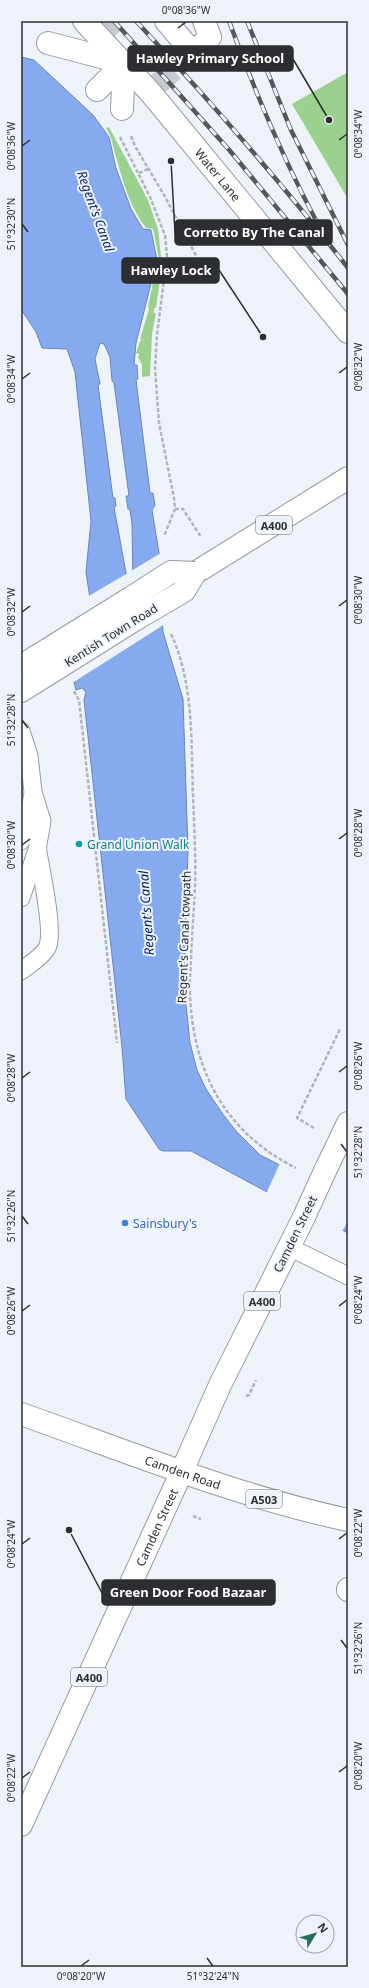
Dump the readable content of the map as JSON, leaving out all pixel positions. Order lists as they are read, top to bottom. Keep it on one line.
{"streets":{"main road":["Water Lane","A400","Kentish Town Road","Camden Street","Camden Road","A503"],"path":["Regent's Canal towpath"]},"crossings":[["Camden Street","Camden Road"]],"water":["Regent's Canal"],"places":["Hawley Primary School","Corretto By The Canal","Hawley Lock","Grand Union Walk","Sainsbury's","Green Door Food Bazaar"],"north":"top right","coordinates":["0°08'36\"W","0°08'34\"W","51°32'30\"N","0°08'32\"W","0°08'30\"W","51°32'28\"N","0°08'28\"W","0°08'26\"W","51°32'26\"N","0°08'24\"W","0°08'22\"W","0°08'20\"W","51°32'24\"N"]}
